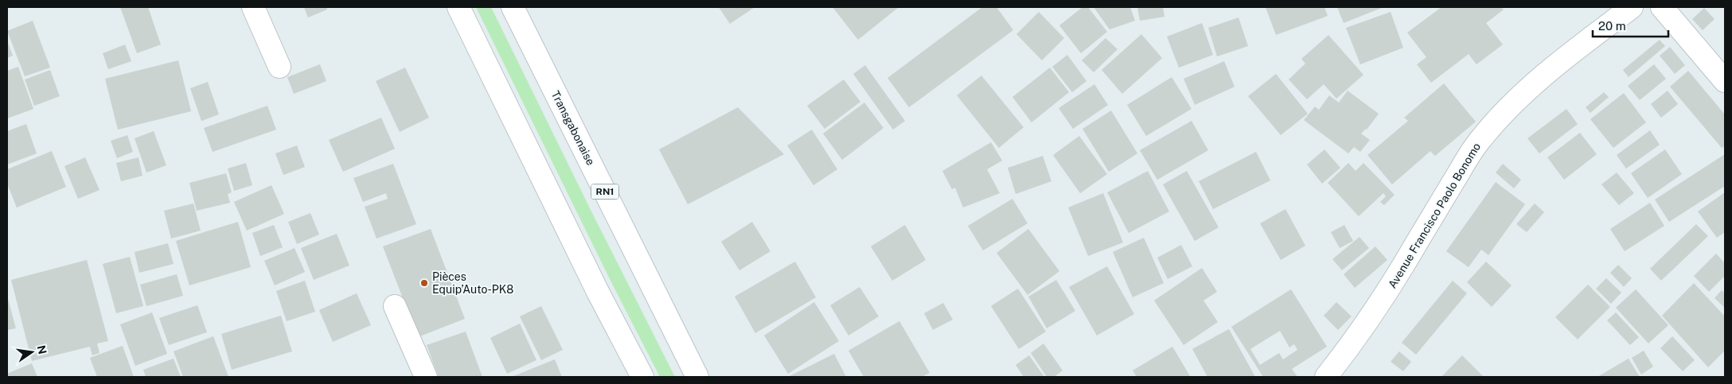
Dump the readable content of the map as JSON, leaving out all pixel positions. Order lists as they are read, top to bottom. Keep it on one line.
{"streets":{"main road":["Transgabonaise","RN1","Avenue Francisco Paolo Bonomo"]},"places":["Pièces Equip’Auto-PK8"],"scale_bar":"20 m","north":"right"}
